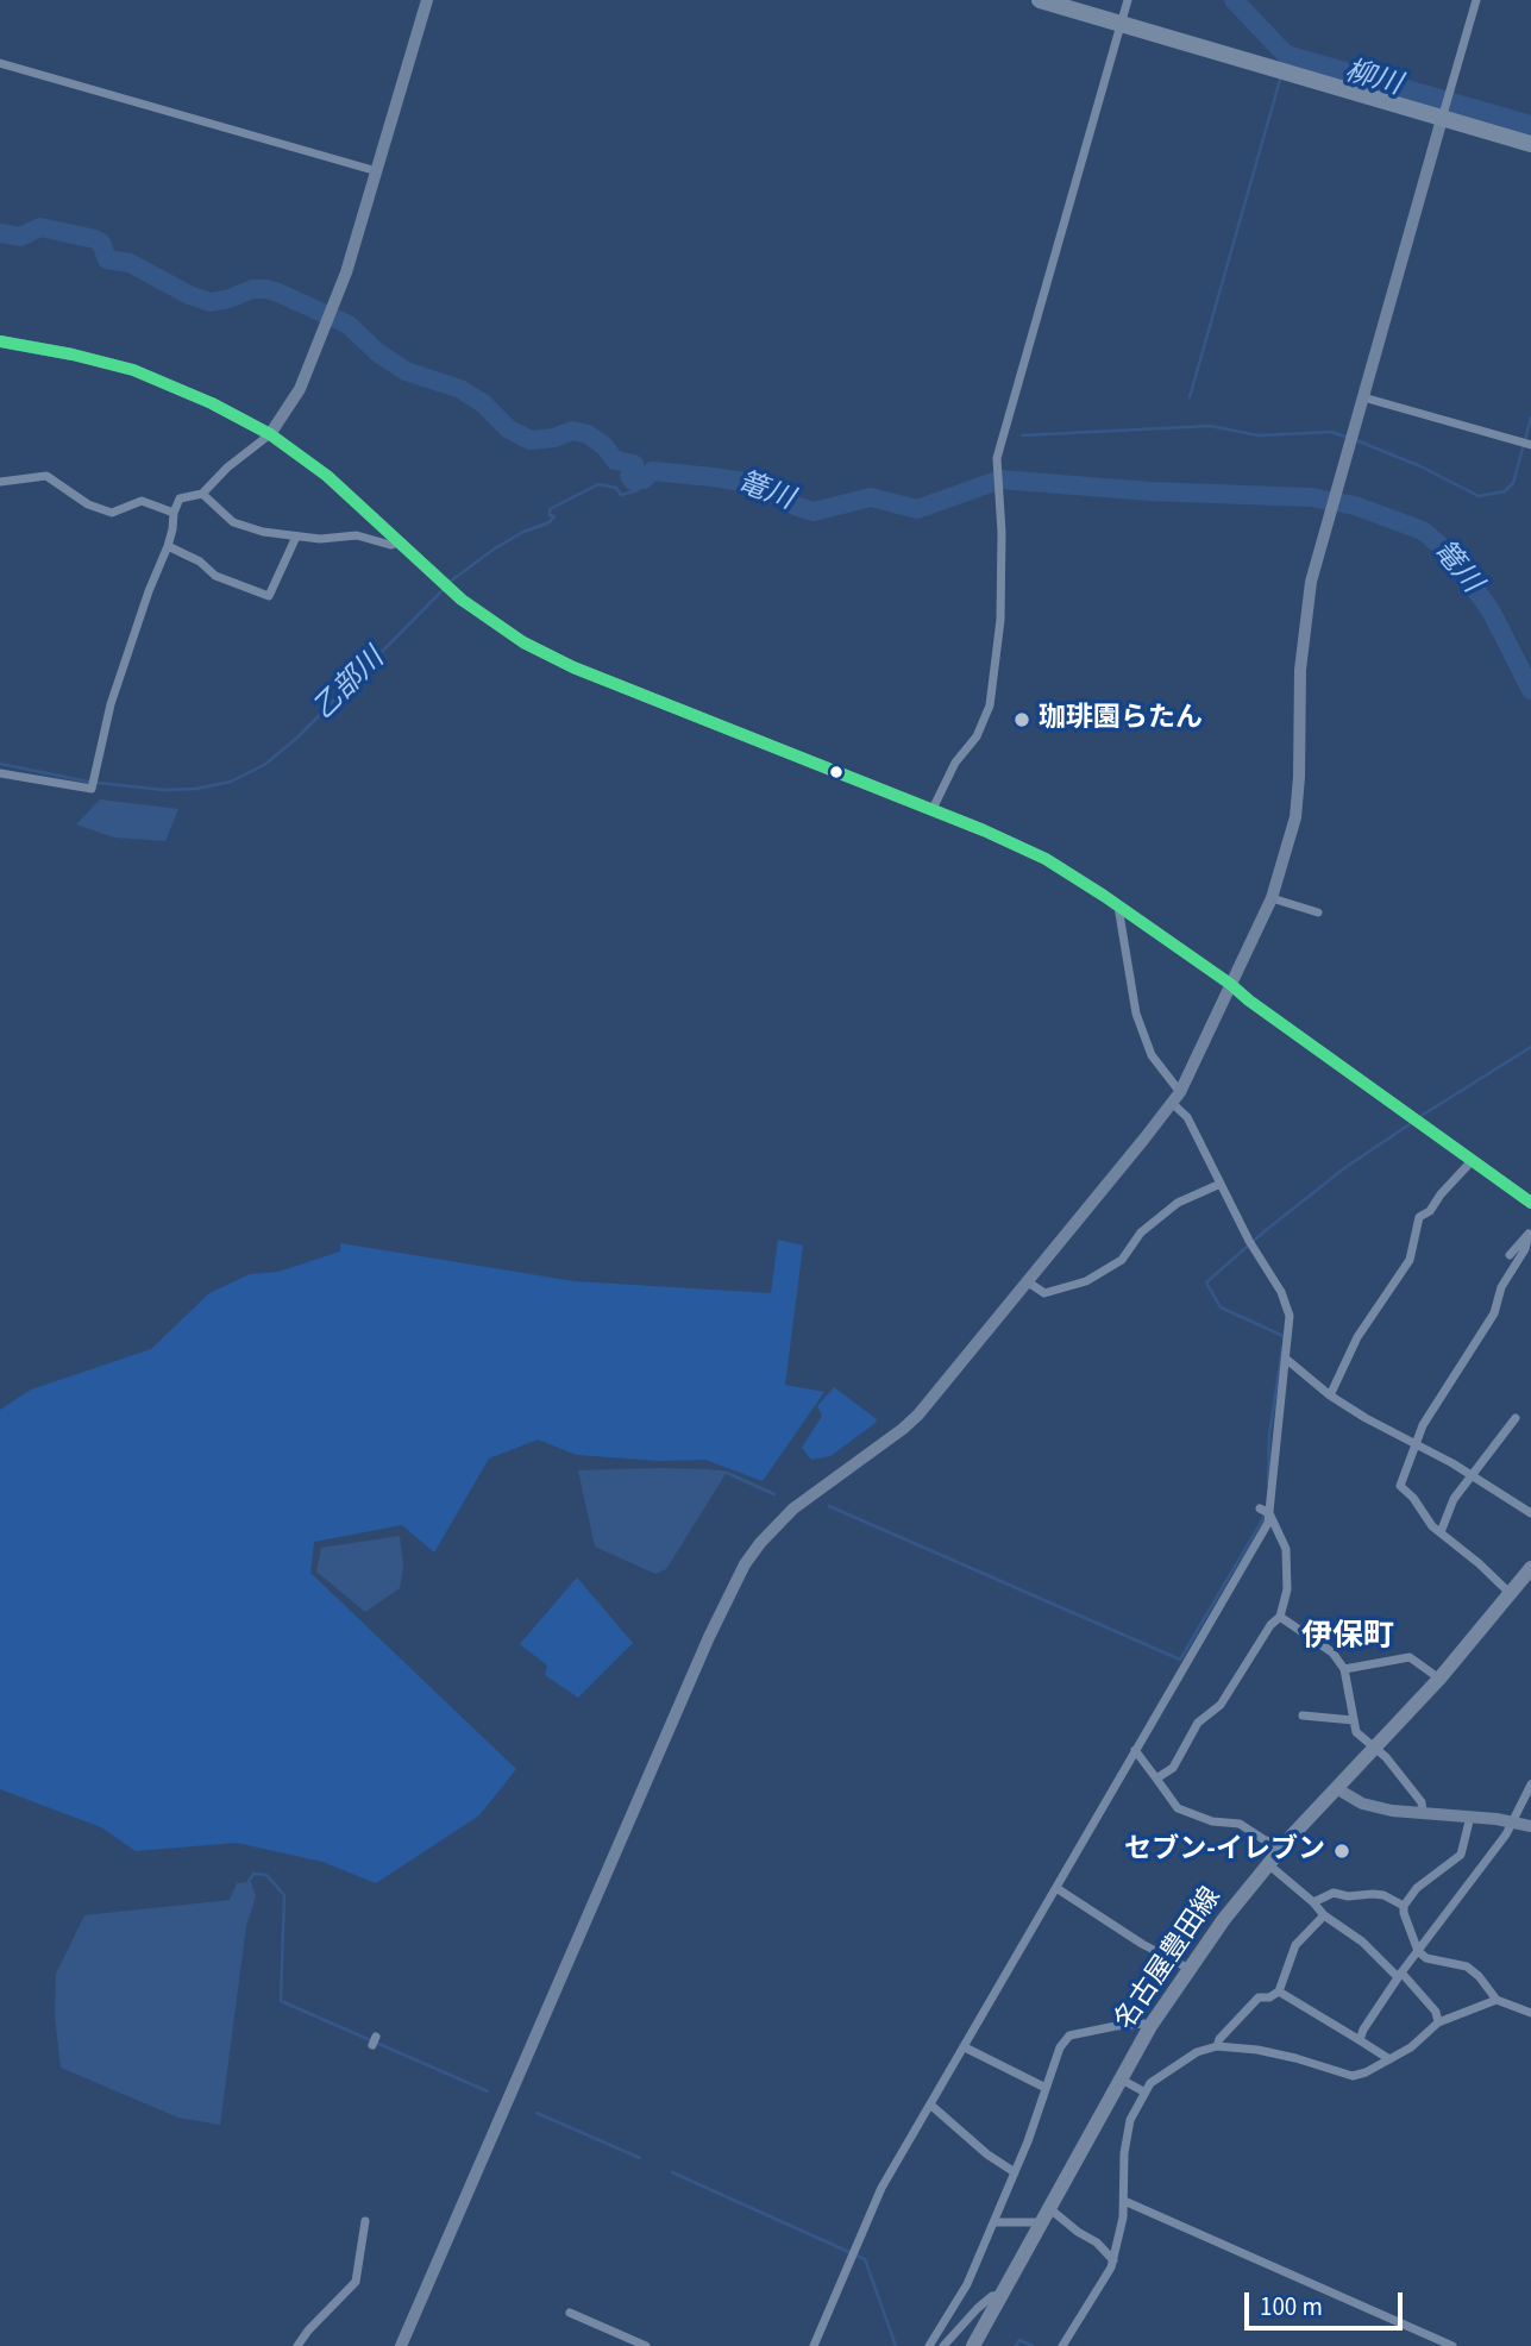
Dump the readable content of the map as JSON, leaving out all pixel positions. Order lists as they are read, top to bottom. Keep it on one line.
{"streets":{"main road":["名古屋豊田線"]},"districts":["伊保町"],"water":["柳川","篭川","乙部川"],"places":["珈琲園らたん","セブン-イレブン"],"scale_bar":"100 m"}
